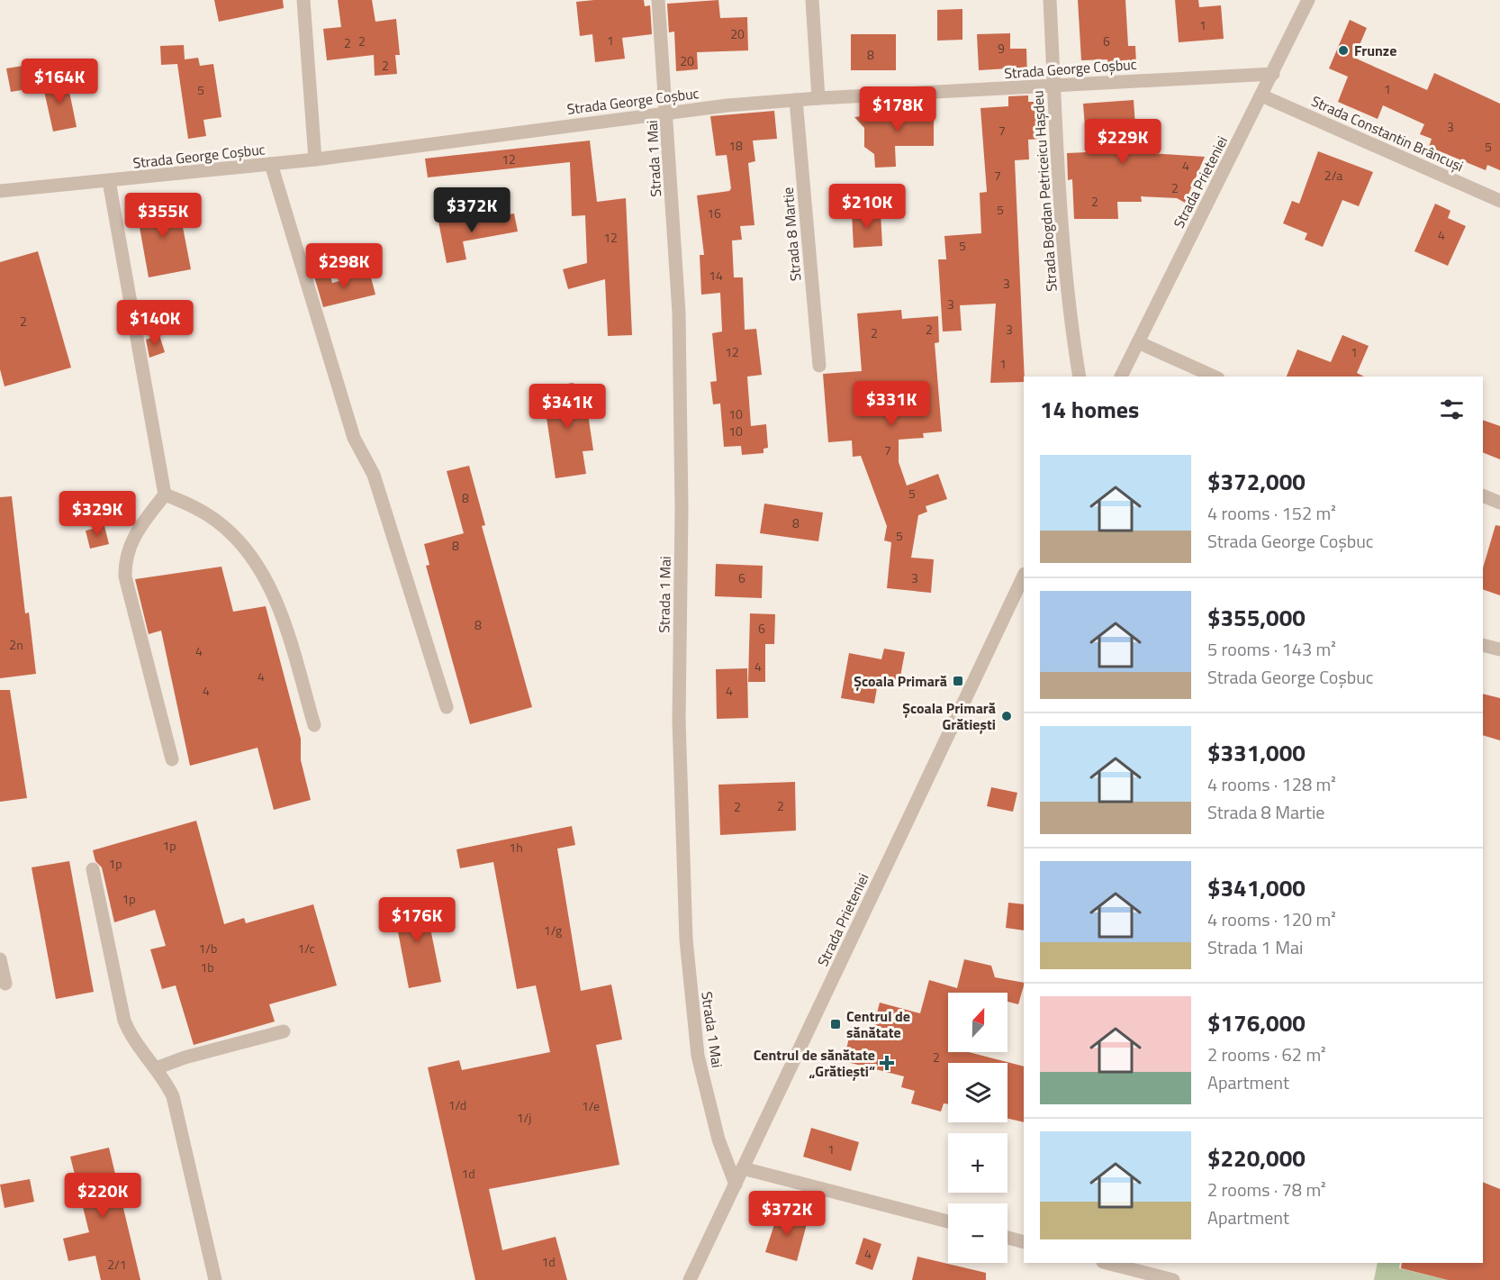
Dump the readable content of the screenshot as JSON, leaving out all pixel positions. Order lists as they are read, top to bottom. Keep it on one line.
{"streets":{"street":["Strada George Coșbuc","Strada Constantin Brâncuși","Strada 1 Mai","Strada Prieteniei","Strada Bogdan Petriceicu Hașdeu","Strada 8 Martie"]},"crossings":[["Strada George Coșbuc","Strada 1 Mai"],["Strada George Coșbuc","Strada Prieteniei"],["Strada George Coșbuc","Strada Bogdan Petriceicu Hașdeu"],["Strada George Coșbuc","Strada 8 Martie"],["Strada Constantin Brâncuși","Strada Prieteniei"],["Strada 1 Mai","Strada Prieteniei"]],"places":{"other":["Frunze","Școala Primară Grătiești"],"transit":["Școala Primară","Centrul de sănătate"],"health":["Centrul de sănătate „Grătiești“"]},"house_numbers":["1","20","1","2","6","2","9","8","20","2","1","5","3","7","18","5","12","4","7","2/a","2","2","5","16","4","12","5","14","3","3","2","2","3","2","12","1","1","10","10","7","5","8","8","5","8","6","3","8","6","2n","4","4","4","4","4","2","2","1p","1h","1p","1p","1/g","1/b","1/c","1b","2","1/d","1/e","1/j","1","1d","4","1d","2/1"],"north":"top","page":{"price":["$164K","$178K","$229K","$210K","$372K","$355K","$298K","$140K","$331K","$341K","$329K","$176K","$220K","$372K"],"heading":"14 homes","list":[{"name":"$372,000","note":"4 rooms · 152 m² · Strada George Coșbuc"},{"name":"$355,000","note":"5 rooms · 143 m² · Strada George Coșbuc"},{"name":"$331,000","note":"4 rooms · 128 m² · Strada 8 Martie"},{"name":"$341,000","note":"4 rooms · 120 m² · Strada 1 Mai"},{"name":"$176,000","note":"2 rooms · 62 m² · Apartment"},{"name":"$220,000","note":"2 rooms · 78 m² · Apartment"}],"map_buttons":["+","−"]}}
